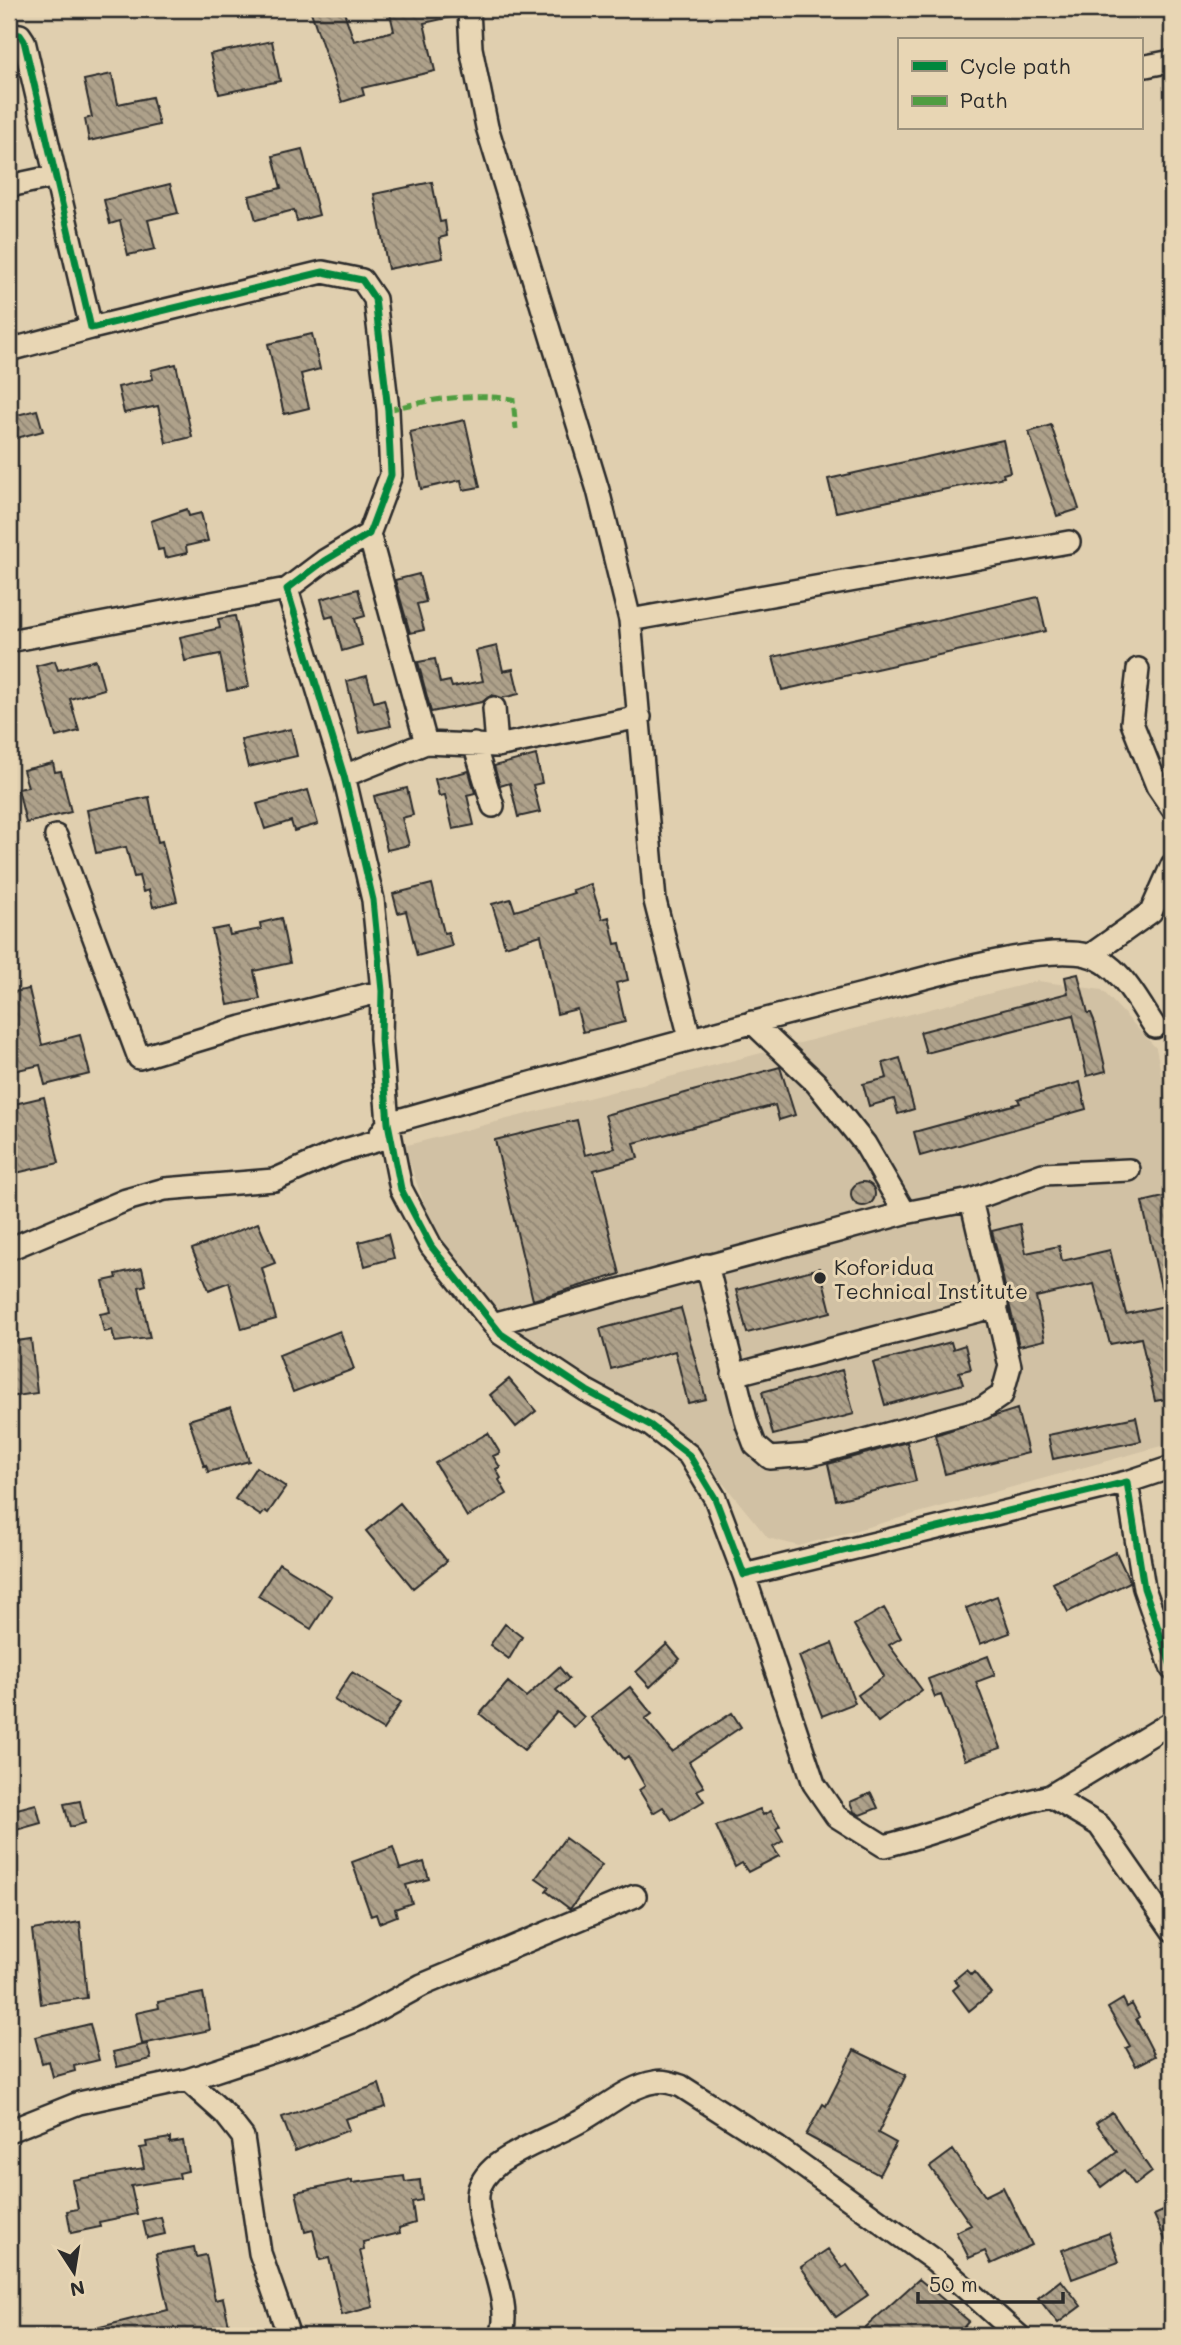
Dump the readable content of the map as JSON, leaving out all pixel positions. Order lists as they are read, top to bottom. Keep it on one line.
{"places":["Koforidua Technical Institute"],"legend":["Cycle path","Path"],"scale_bar":"50 m","north":"bottom"}
